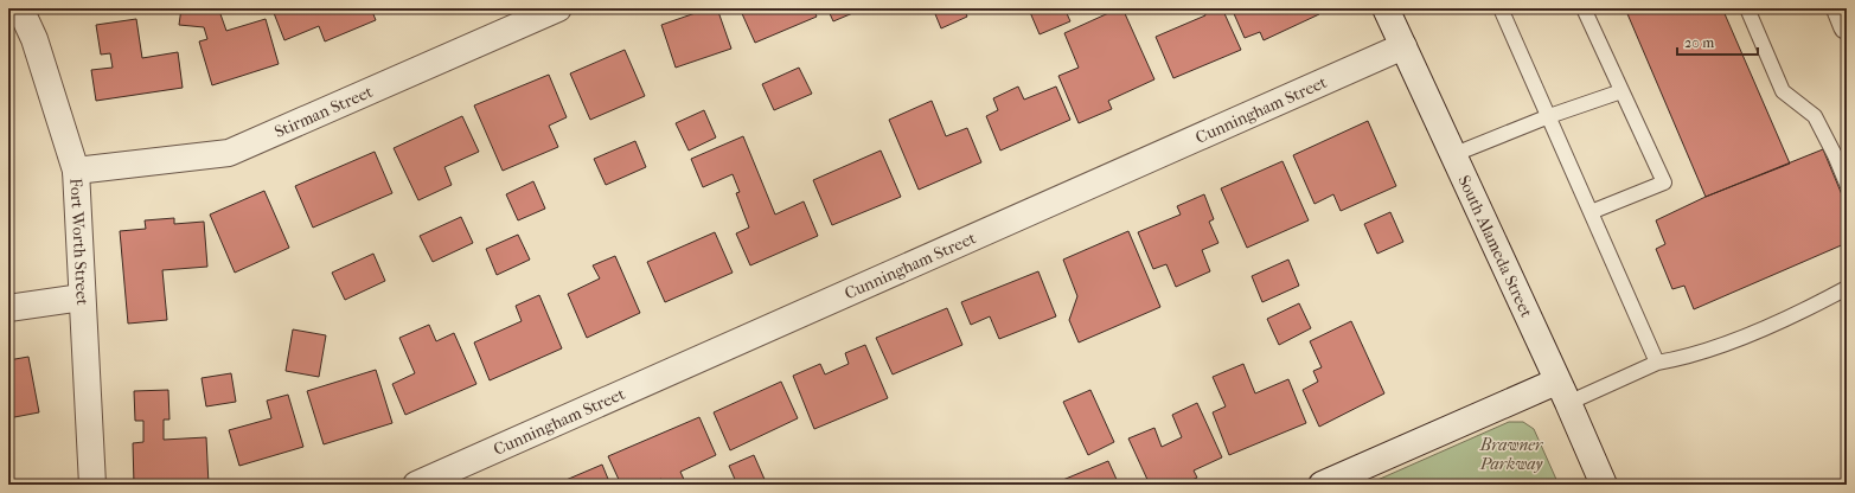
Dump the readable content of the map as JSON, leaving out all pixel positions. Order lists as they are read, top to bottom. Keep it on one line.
{"streets":{"street":["Cunningham Street","Stirman Street","Fort Worth Street","South Alameda Street"]},"crossings":[["Cunningham Street","South Alameda Street"],["Stirman Street","Fort Worth Street"]],"parks":["Brawner Parkway"],"scale_bar":"20 m"}
